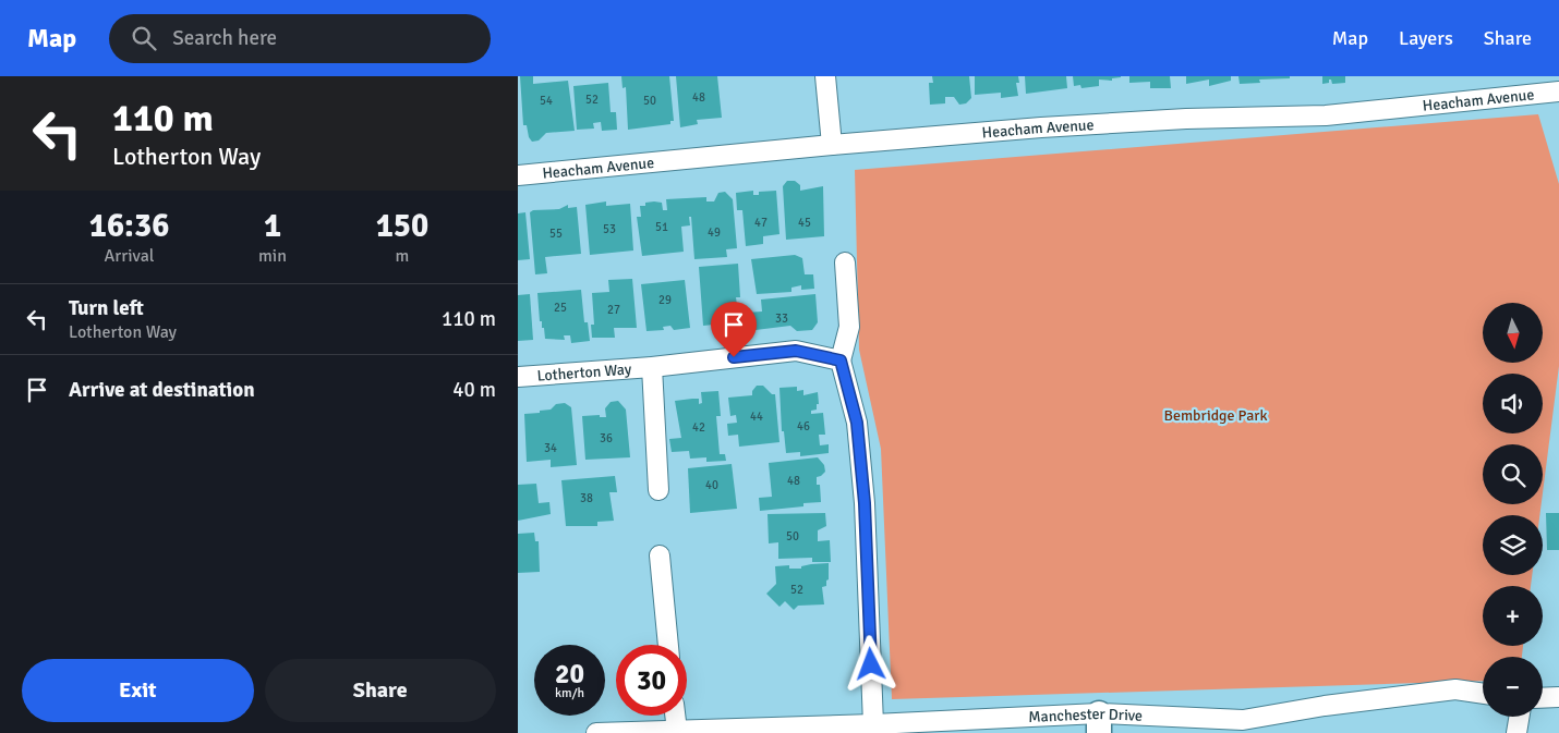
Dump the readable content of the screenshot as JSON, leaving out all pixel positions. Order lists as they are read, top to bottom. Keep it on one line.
{"streets":{"street":["Heacham Avenue","Lotherton Way","Manchester Drive"]},"parks":["Bembridge Park"],"house_numbers":["48","52","54","50","47","45","51","53","49","55","29","25","27","33","44","46","42","36","34","48","40","38","50","52"],"north":"bottom","page":{"header":"Map","search":"Search here","nav":["Map","Layers","Share"],"turn":["110 m","Lotherton Way"],"eta":["16:36","Arrival","1","min","150","m"],"list":[{"name":"Turn left","note":"Lotherton Way","value":"110 m"},{"name":"Arrive at destination","value":"40 m"}],"map_buttons":["+","−"],"speed":"20 km/h","limit":"30","buttons":["Exit","Share"]}}
